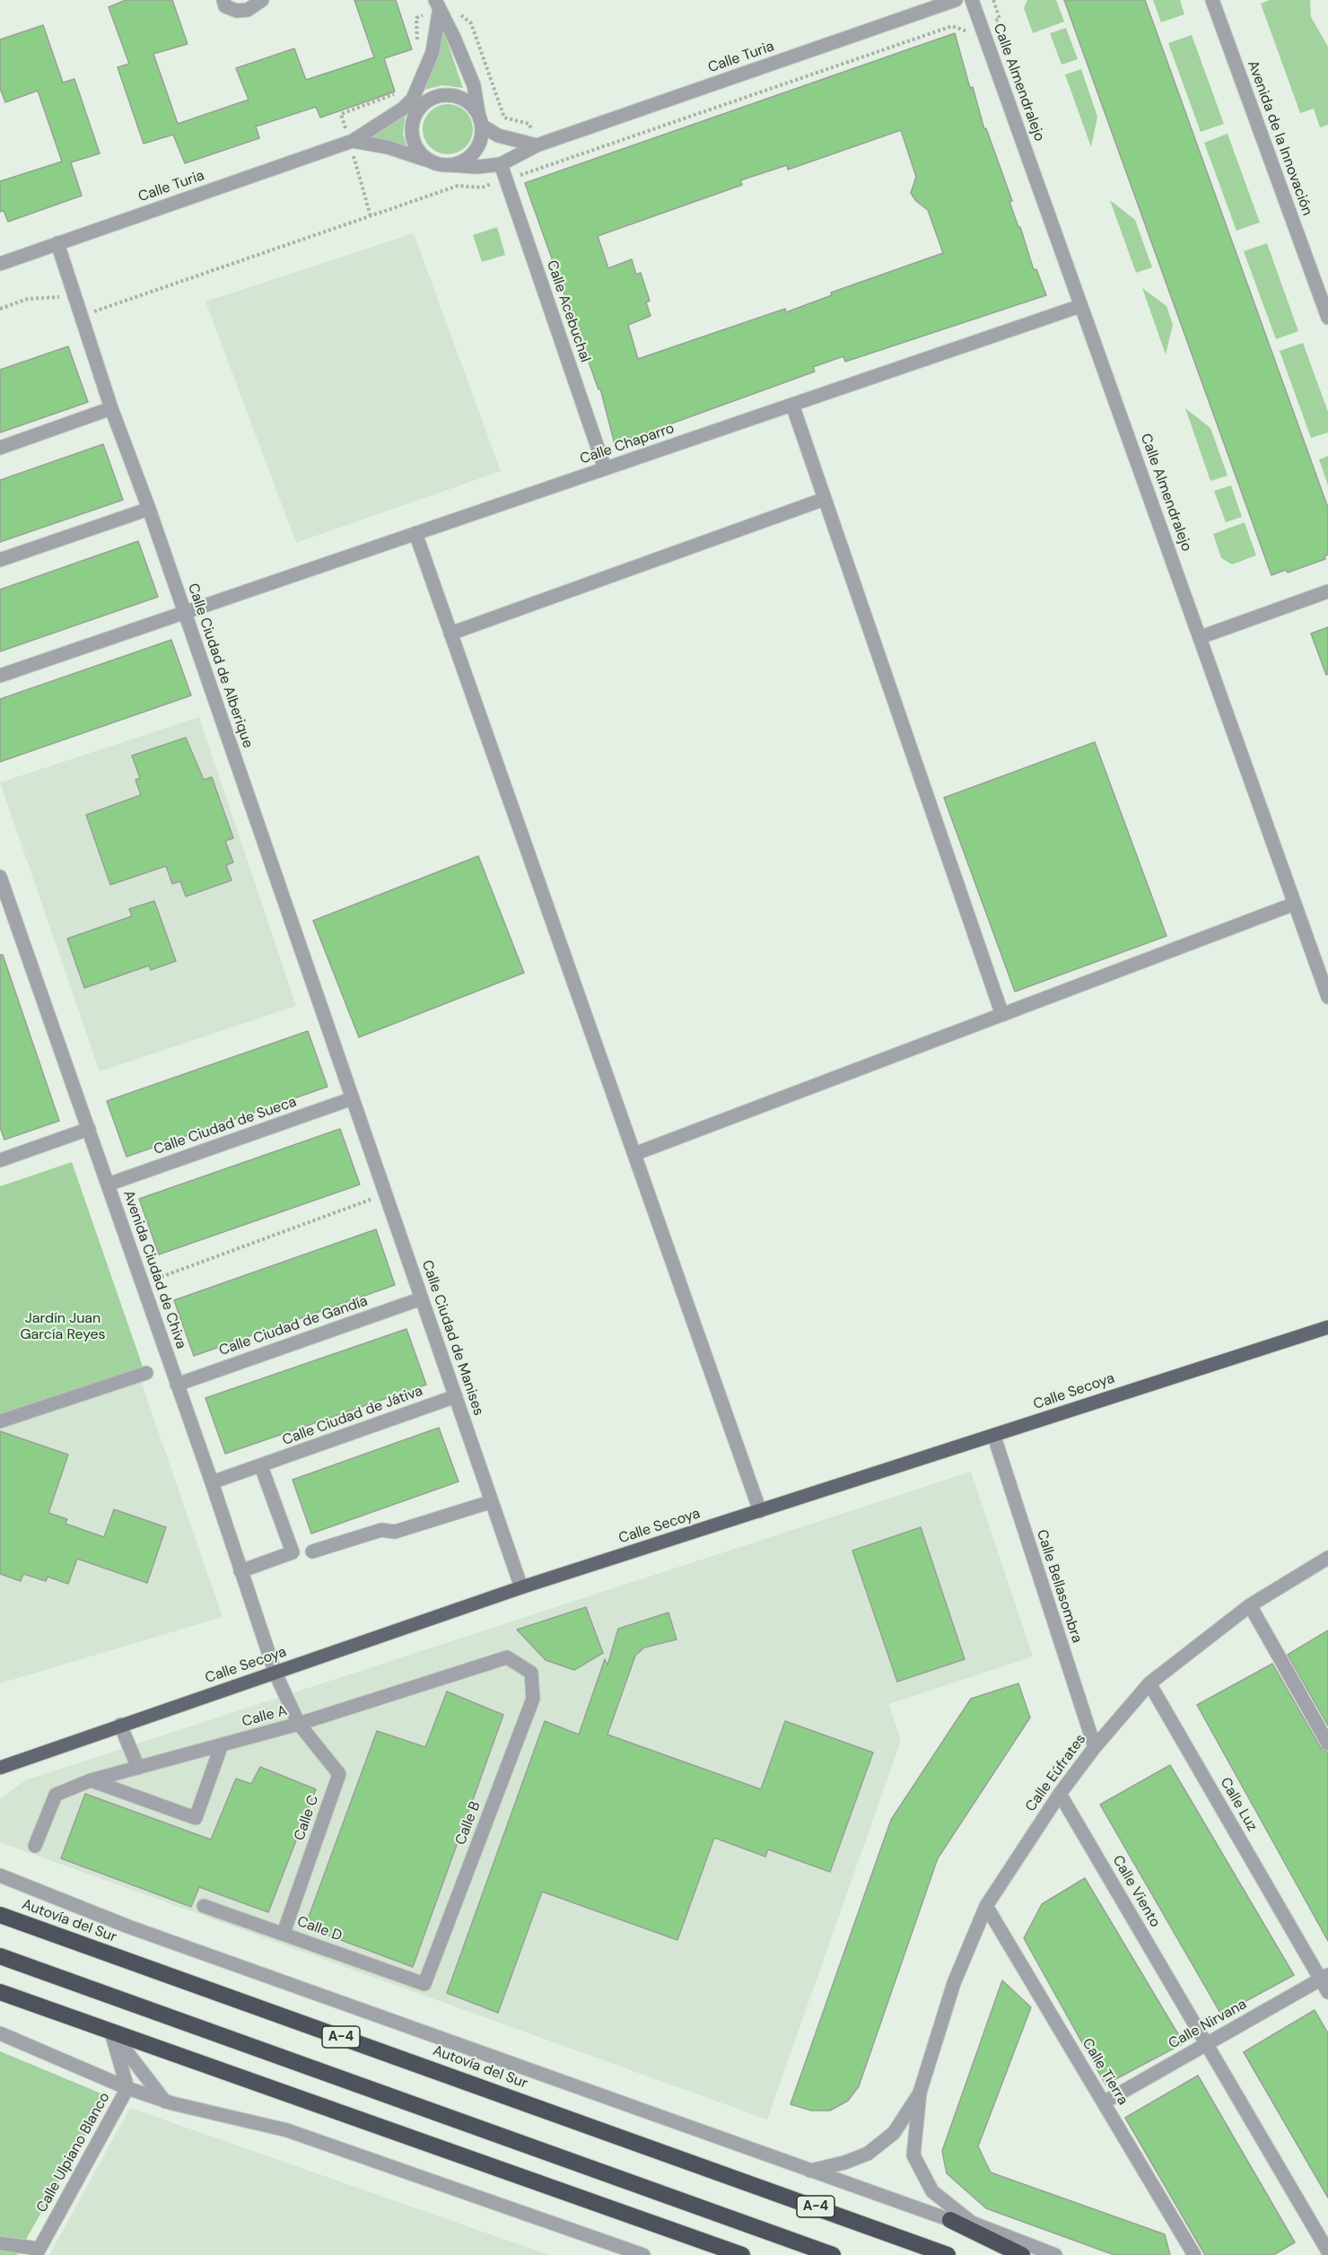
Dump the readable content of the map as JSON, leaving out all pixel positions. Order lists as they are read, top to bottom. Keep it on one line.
{"streets":{"highway":["Autovía del Sur","A-4"],"main road":["Calle Secoya"],"street":["Calle Turia","Calle Almendralejo","Avenida de la Innovación","Calle Acebuchal","Calle Chaparro","Calle Ciudad de Alberique","Calle Ciudad de Sueca","Avenida Ciudad de Chiva","Calle Ciudad de Gandía","Calle Ciudad de Manises","Calle Ciudad de Játiva","Calle Bellasombra","Calle A","Calle Eúfrates","Calle Luz","Calle C","Calle B","Calle Viento","Calle D","Calle Nirvana","Calle Tierra","Calle Ulpiano Blanco"]},"crossings":[["Calle Turia","Calle Acebuchal"],["Calle Turia","Calle Ciudad de Alberique"],["Calle Almendralejo","Calle Chaparro"],["Calle Acebuchal","Calle Chaparro"],["Calle Chaparro","Calle Ciudad de Alberique"],["Calle Ciudad de Alberique","Calle Ciudad de Sueca"],["Calle Ciudad de Alberique","Calle Ciudad de Manises"],["Calle Ciudad de Sueca","Avenida Ciudad de Chiva"],["Calle Ciudad de Sueca","Calle Ciudad de Manises"],["Avenida Ciudad de Chiva","Calle Ciudad de Gandía"],["Avenida Ciudad de Chiva","Calle Secoya"],["Avenida Ciudad de Chiva","Calle Ciudad de Játiva"],["Avenida Ciudad de Chiva","Calle A"],["Avenida Ciudad de Chiva","Calle C"],["Calle Ciudad de Gandía","Calle Ciudad de Manises"],["Calle Ciudad de Manises","Calle Secoya"],["Calle Ciudad de Manises","Calle Ciudad de Játiva"],["Calle Secoya","Calle Bellasombra"],["Calle Bellasombra","Calle Eúfrates"],["Calle A","Calle C"],["Calle A","Calle B"],["Calle Eúfrates","Calle Luz"],["Calle Eúfrates","Calle Viento"],["Calle Eúfrates","Calle Tierra"],["Calle Luz","Calle Nirvana"],["Calle C","Calle D"],["Calle B","Calle D"],["Calle Viento","Calle Nirvana"],["Calle Nirvana","Calle Tierra"]],"parks":["Jardín Juan García Reyes"]}
